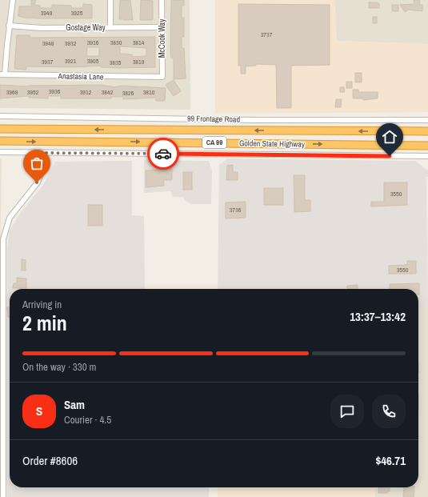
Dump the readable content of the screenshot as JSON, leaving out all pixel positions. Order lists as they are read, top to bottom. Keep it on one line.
{"streets":{"highway":["CA 99","Golden State Highway"],"street":["Gostage Way","McCook Way","Anastasia Lane","99 Frontage Road"]},"crossings":[["Gostage Way","McCook Way"],["McCook Way","Anastasia Lane"]],"house_numbers":["3949","3925","3737","3916","3830","3814","3948","3932","3921","3905","3937","3819","3835","3936","3968","3952","3912","3842","3810","3826","3550","3736","3550"],"page":{"heading":["2 min","Arriving in","13:37–13:42"],"panel":["Sam","Courier · 4.5","Order #8606","$46.71"],"bar":"On the way · 330 m","round":"S"}}
